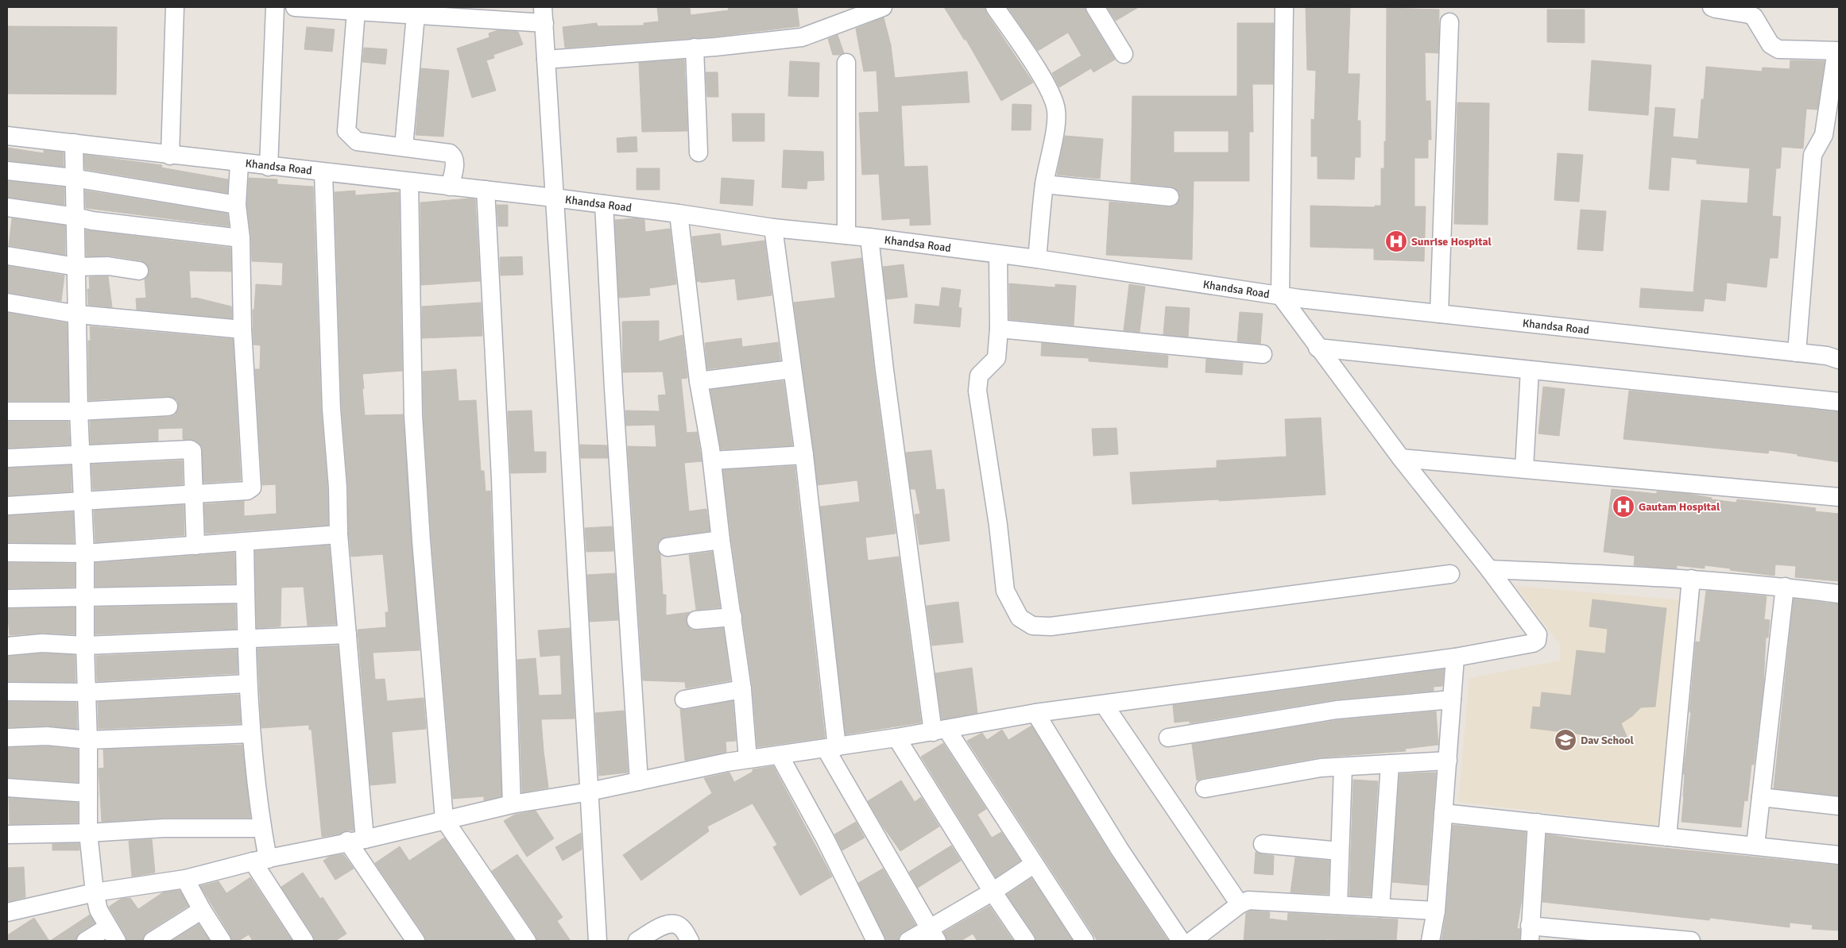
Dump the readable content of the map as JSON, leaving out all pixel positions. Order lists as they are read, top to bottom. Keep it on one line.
{"streets":{"street":["Khandsa Road"]},"places":{"hospital":["Sunrise Hospital","Gautam Hospital"],"school or university":["Dav School"]}}
